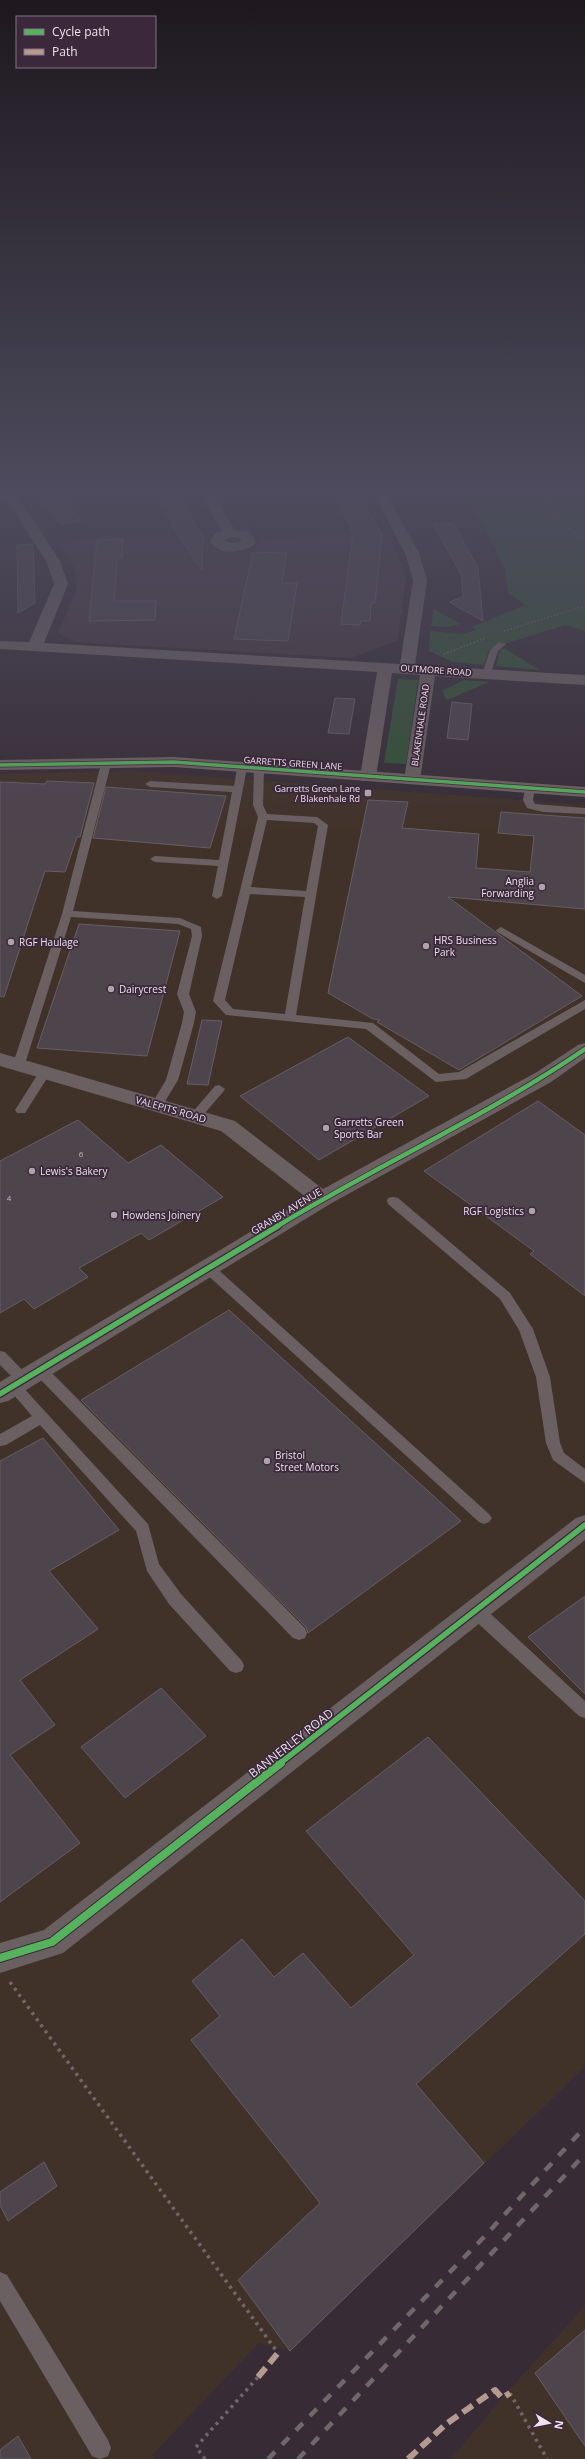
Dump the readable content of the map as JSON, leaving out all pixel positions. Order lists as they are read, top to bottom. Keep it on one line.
{"streets":{"street":["OUTMORE ROAD","BLAKENHALE ROAD","GARRETTS GREEN LANE","VALEPITS ROAD","GRANBY AVENUE","BANNERLEY ROAD"]},"crossings":[["OUTMORE ROAD","BLAKENHALE ROAD"],["BLAKENHALE ROAD","GARRETTS GREEN LANE"],["VALEPITS ROAD","GRANBY AVENUE"]],"places":{"transit":["Garretts Green Lane / Blakenhale Rd"],"other":["Anglia Forwarding","RGF Haulage","HRS Business Park","Dairycrest","Garretts Green Sports Bar","Lewis's Bakery","RGF Logistics","Howdens Joinery","Bristol Street Motors"]},"house_numbers":["6","4"],"legend":["Cycle path","Path"],"north":"right"}
